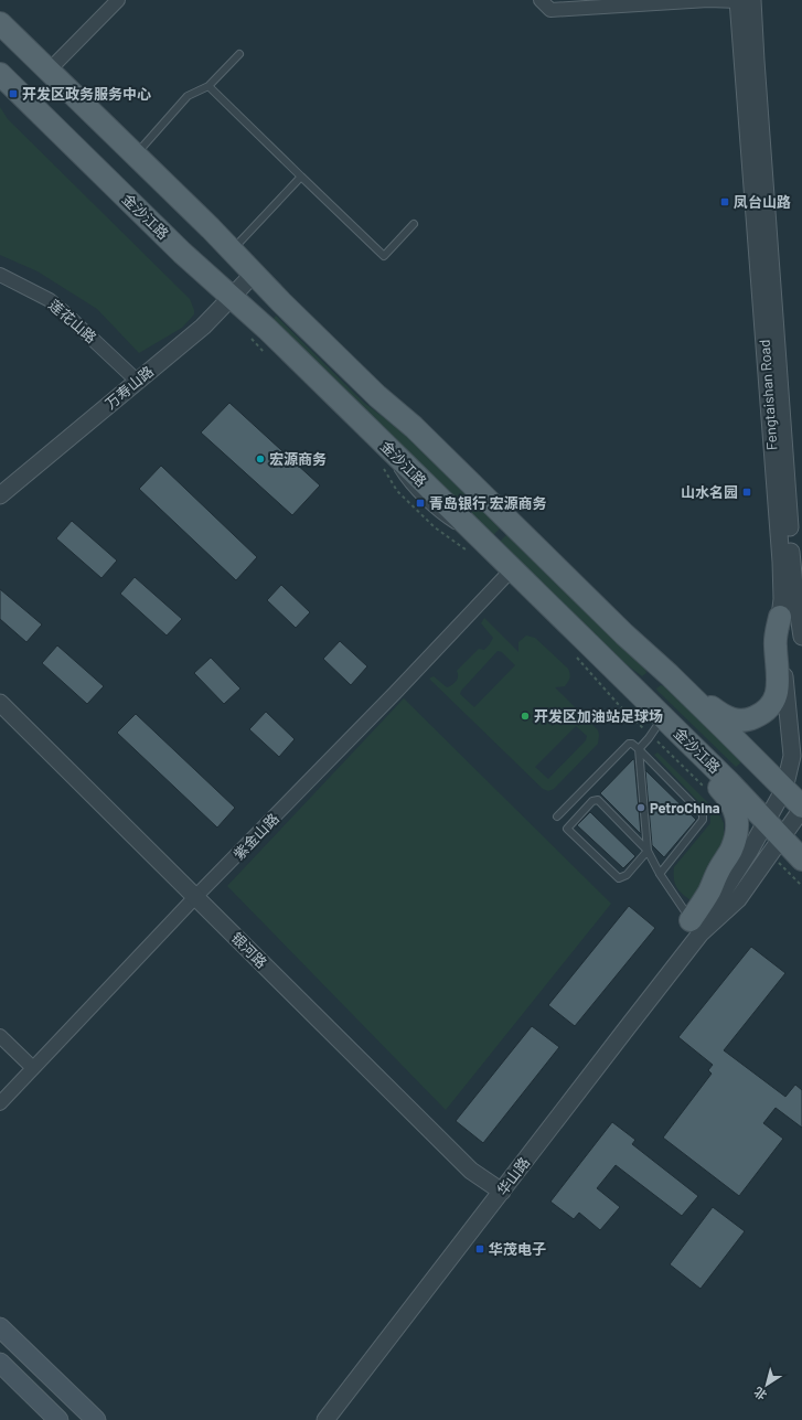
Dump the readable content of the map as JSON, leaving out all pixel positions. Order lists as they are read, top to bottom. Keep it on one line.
{"streets":{"main road":["金沙江路"],"street":["莲花山路","万寿山路","Fengtaishan Road","紫金山路","银河路","华山路"]},"crossings":[["金沙江路","万寿山路"],["金沙江路","Fengtaishan Road"],["金沙江路","紫金山路"],["莲花山路","万寿山路"],["Fengtaishan Road","华山路"],["紫金山路","银河路"],["银河路","华山路"]],"places":{"transit":["开发区政务服务中心","凤台山路","山水名园","青岛银行 宏源商务","华茂电子"],"other":["宏源商务","开发区加油站足球场","PetroChina"]},"north":"bottom left"}
